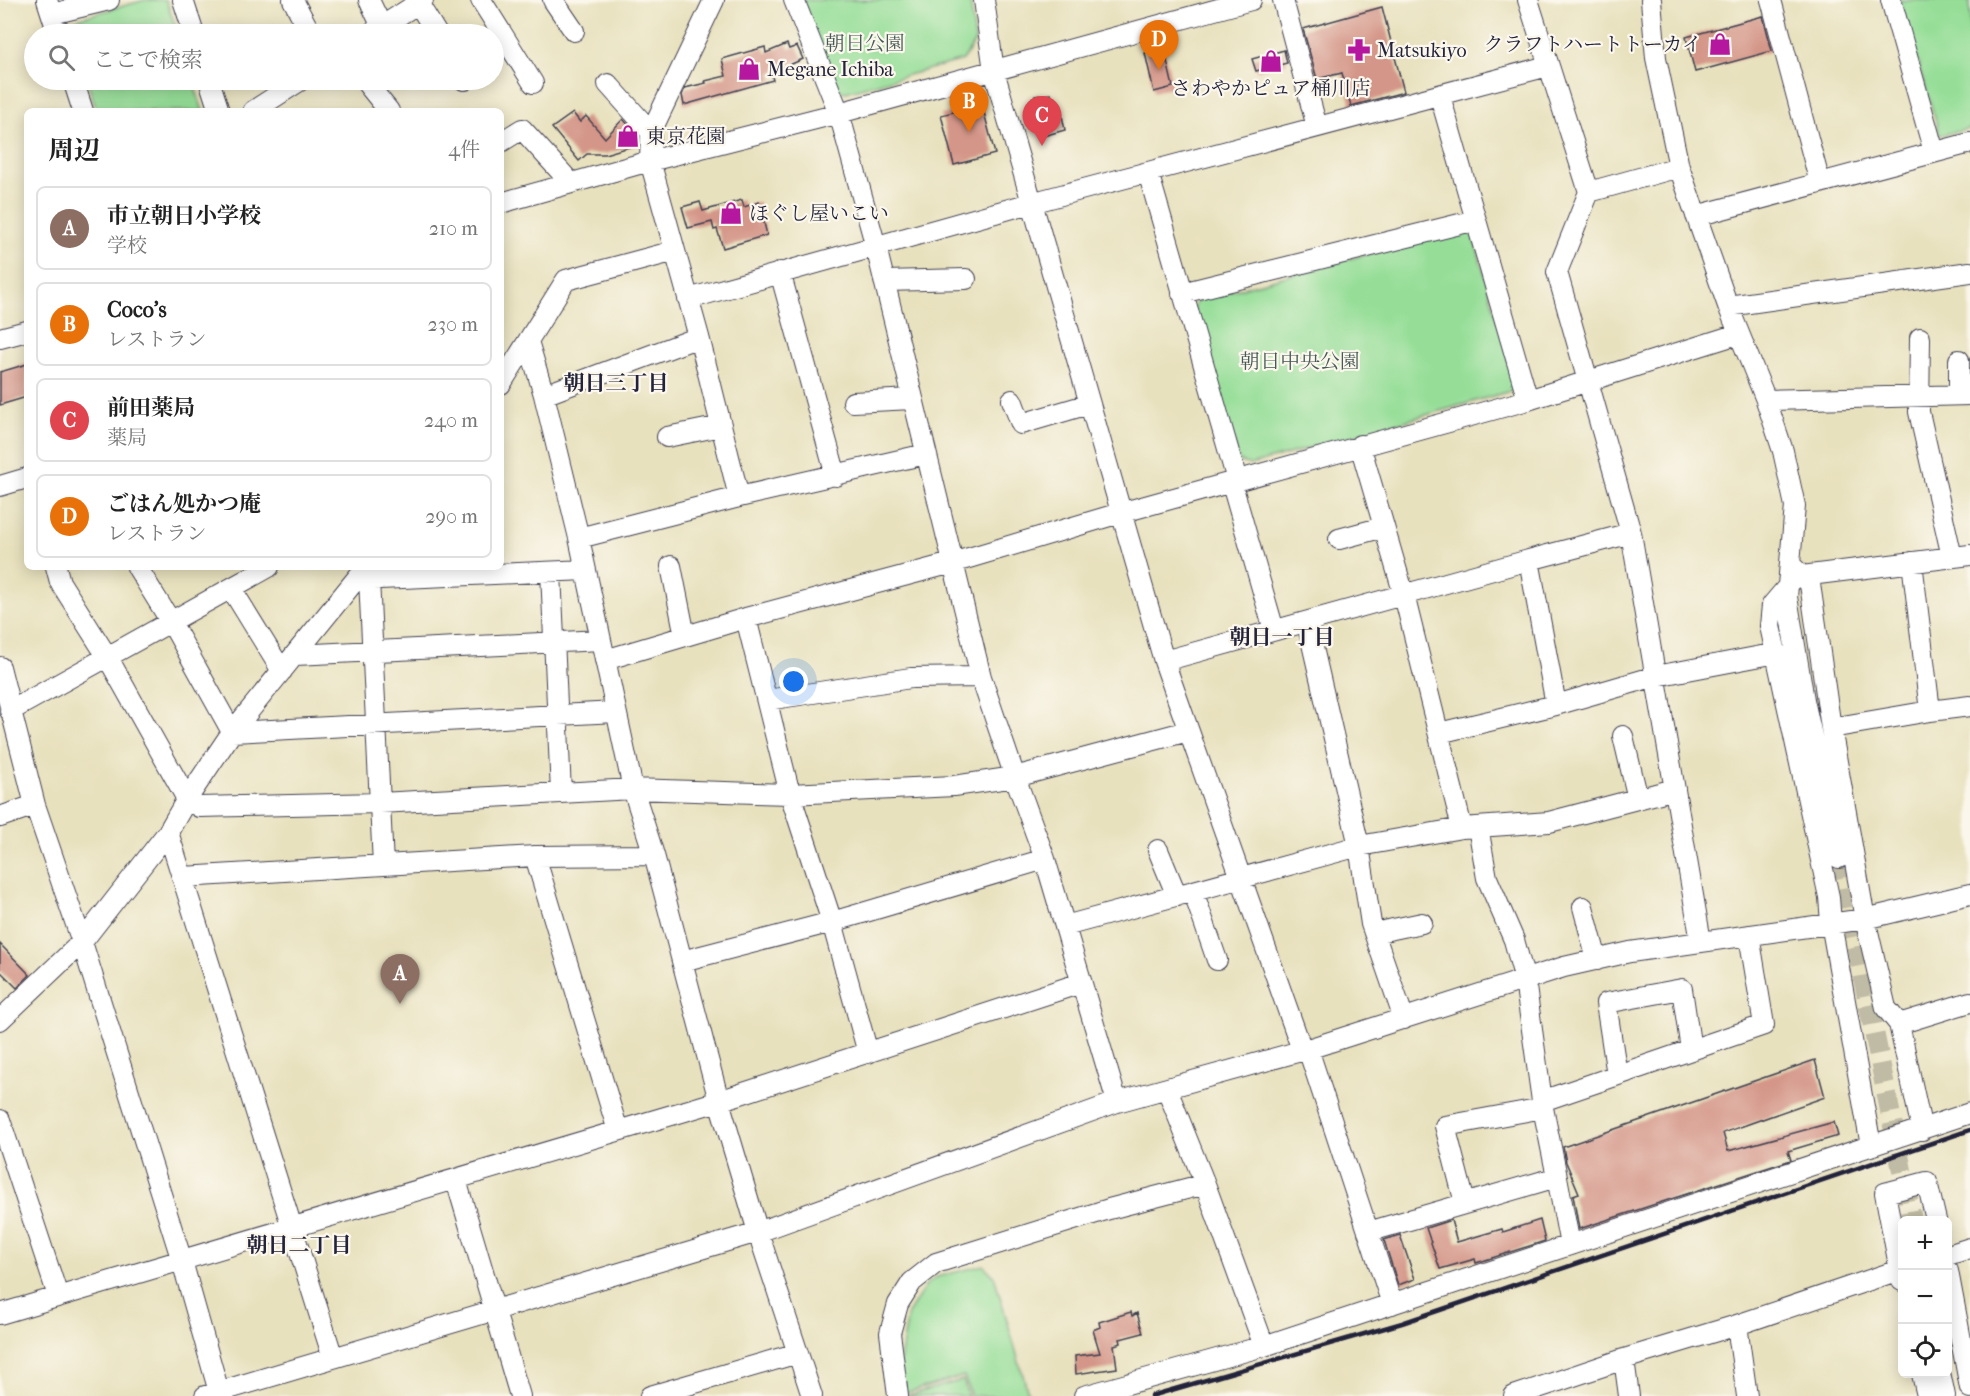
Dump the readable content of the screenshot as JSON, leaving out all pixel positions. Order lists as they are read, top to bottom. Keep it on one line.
{"districts":["朝日三丁目","朝日一丁目","朝日二丁目"],"parks":["朝日公園","朝日中央公園"],"places":{"shop":["クラフトハートトーカイ","さわやかピュア桶川店","Megane Ichiba","東京花園","ほぐし屋いこい"],"pharmacy":["Matsukiyo"]},"page":{"pins":["D","B","C","A"],"search":"ここで検索","heading":["周辺","4件"],"list":[{"mark":"A","name":"市立朝日小学校","note":"学校","value":"210 m"},{"mark":"B","name":"Coco's","note":"レストラン","value":"230 m"},{"mark":"C","name":"前田薬局","note":"薬局","value":"240 m"},{"mark":"D","name":"ごはん処かつ庵","note":"レストラン","value":"290 m"}],"map_buttons":["+","−"]}}
